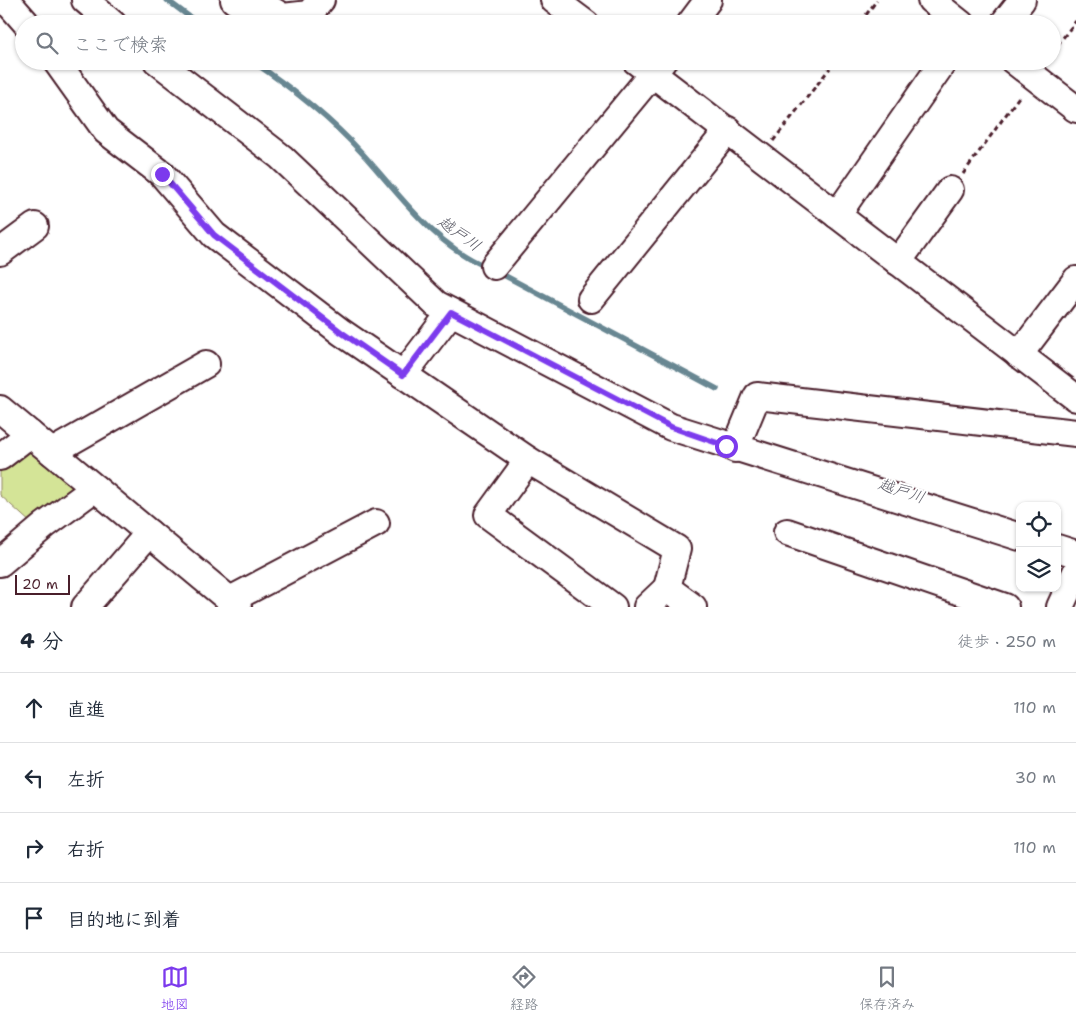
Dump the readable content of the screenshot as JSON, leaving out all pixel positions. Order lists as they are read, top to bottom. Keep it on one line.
{"water":["越戸川"],"scale_bar":"20 m","page":{"search":"ここで検索","scale":"20 m","heading":["4 分","徒歩 · 250 m"],"list":[["直進","110 m"],["左折","30 m"],["右折","110 m"],"目的地に到着"],"nav":["地図","経路","保存済み"]}}
